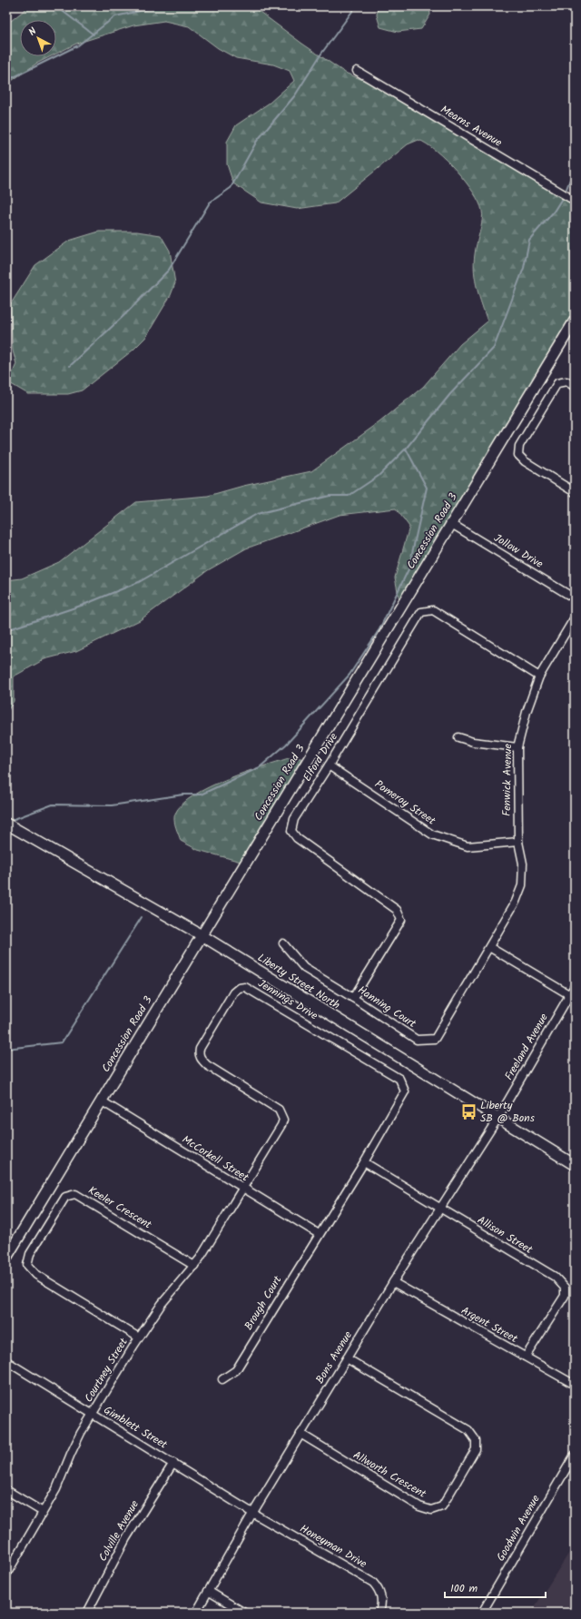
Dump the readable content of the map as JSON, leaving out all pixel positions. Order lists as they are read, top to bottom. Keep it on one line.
{"streets":{"street":["Mearns Avenue","Concession Road 3","Jollow Drive","Elford Drive","Fenwick Avenue","Pomeroy Street","Liberty Street North","Jennings Drive","Hanning Court","Freeland Avenue","McCorkell Street","Keeler Crescent","Allison Street","Brough Court","Argent Street","Bons Avenue","Courtney Street","Gimblett Street","Allworth Crescent","Goodwin Avenue","Colville Avenue","Honeyman Drive"]},"crossings":[["Concession Road 3","Jollow Drive"],["Concession Road 3","Liberty Street North"],["Concession Road 3","McCorkell Street"],["Elford Drive","Fenwick Avenue"],["Elford Drive","Pomeroy Street"],["Elford Drive","Hanning Court"],["Fenwick Avenue","Pomeroy Street"],["Fenwick Avenue","Hanning Court"],["Liberty Street North","Freeland Avenue"],["Liberty Street North","Bons Avenue"],["Jennings Drive","McCorkell Street"],["Jennings Drive","Allison Street"],["Jennings Drive","Brough Court"],["Jennings Drive","Courtney Street"],["Freeland Avenue","Bons Avenue"],["McCorkell Street","Brough Court"],["McCorkell Street","Courtney Street"],["Keeler Crescent","Courtney Street"],["Allison Street","Argent Street"],["Allison Street","Bons Avenue"],["Argent Street","Bons Avenue"],["Bons Avenue","Gimblett Street"],["Bons Avenue","Allworth Crescent"],["Bons Avenue","Honeyman Drive"],["Courtney Street","Gimblett Street"],["Gimblett Street","Colville Avenue"],["Gimblett Street","Honeyman Drive"]],"places":{"bus stop":["Liberty SB @ Bons"]},"scale_bar":"100 m","north":"top left"}
